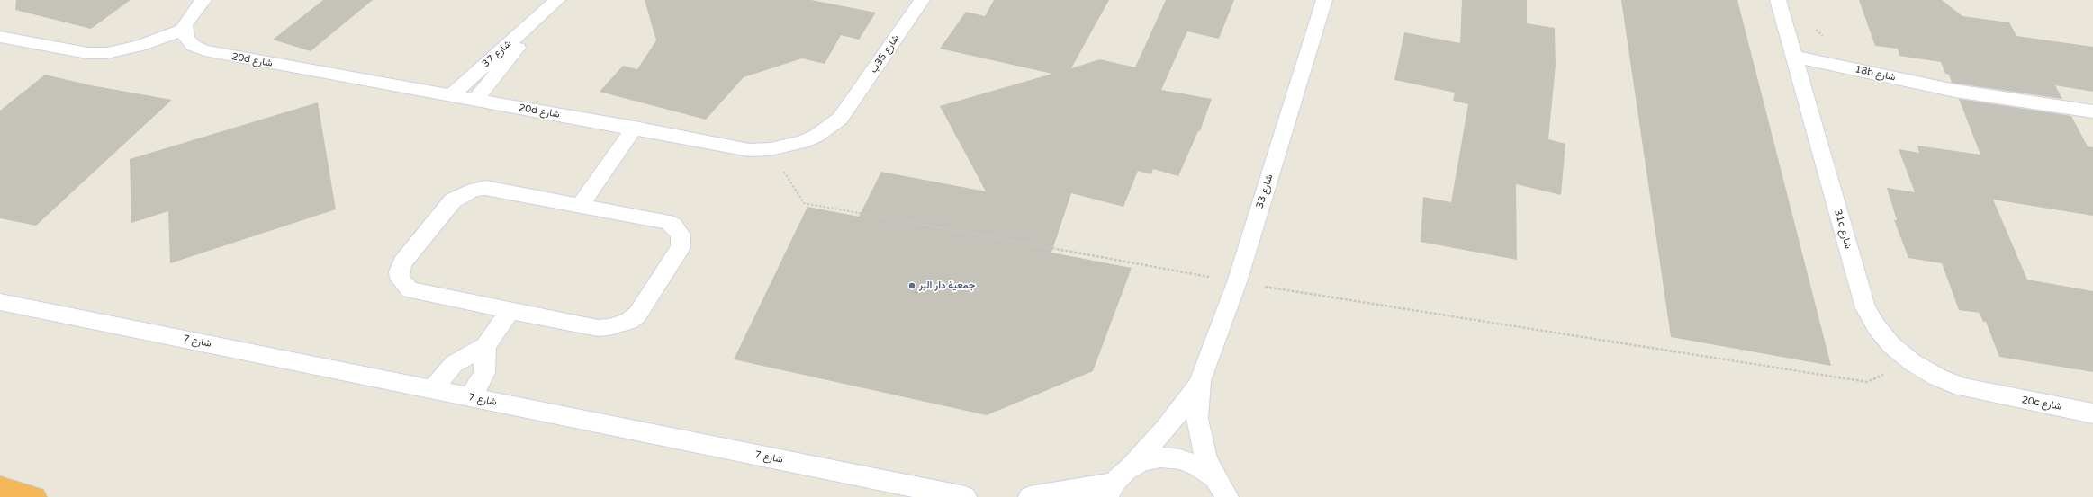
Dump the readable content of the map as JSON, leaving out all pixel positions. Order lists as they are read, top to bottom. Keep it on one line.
{"streets":{"street":["شارع 37","شارع 35ب","20d شارع","18b شارع","شارع 33","31c شارع","شارع 7","20c شارع"]},"crossings":[["شارع 37","20d شارع"],["شارع 35ب","20d شارع"],["18b شارع","31c شارع"],["31c شارع","20c شارع"]],"places":["جمعية دار البر"]}
